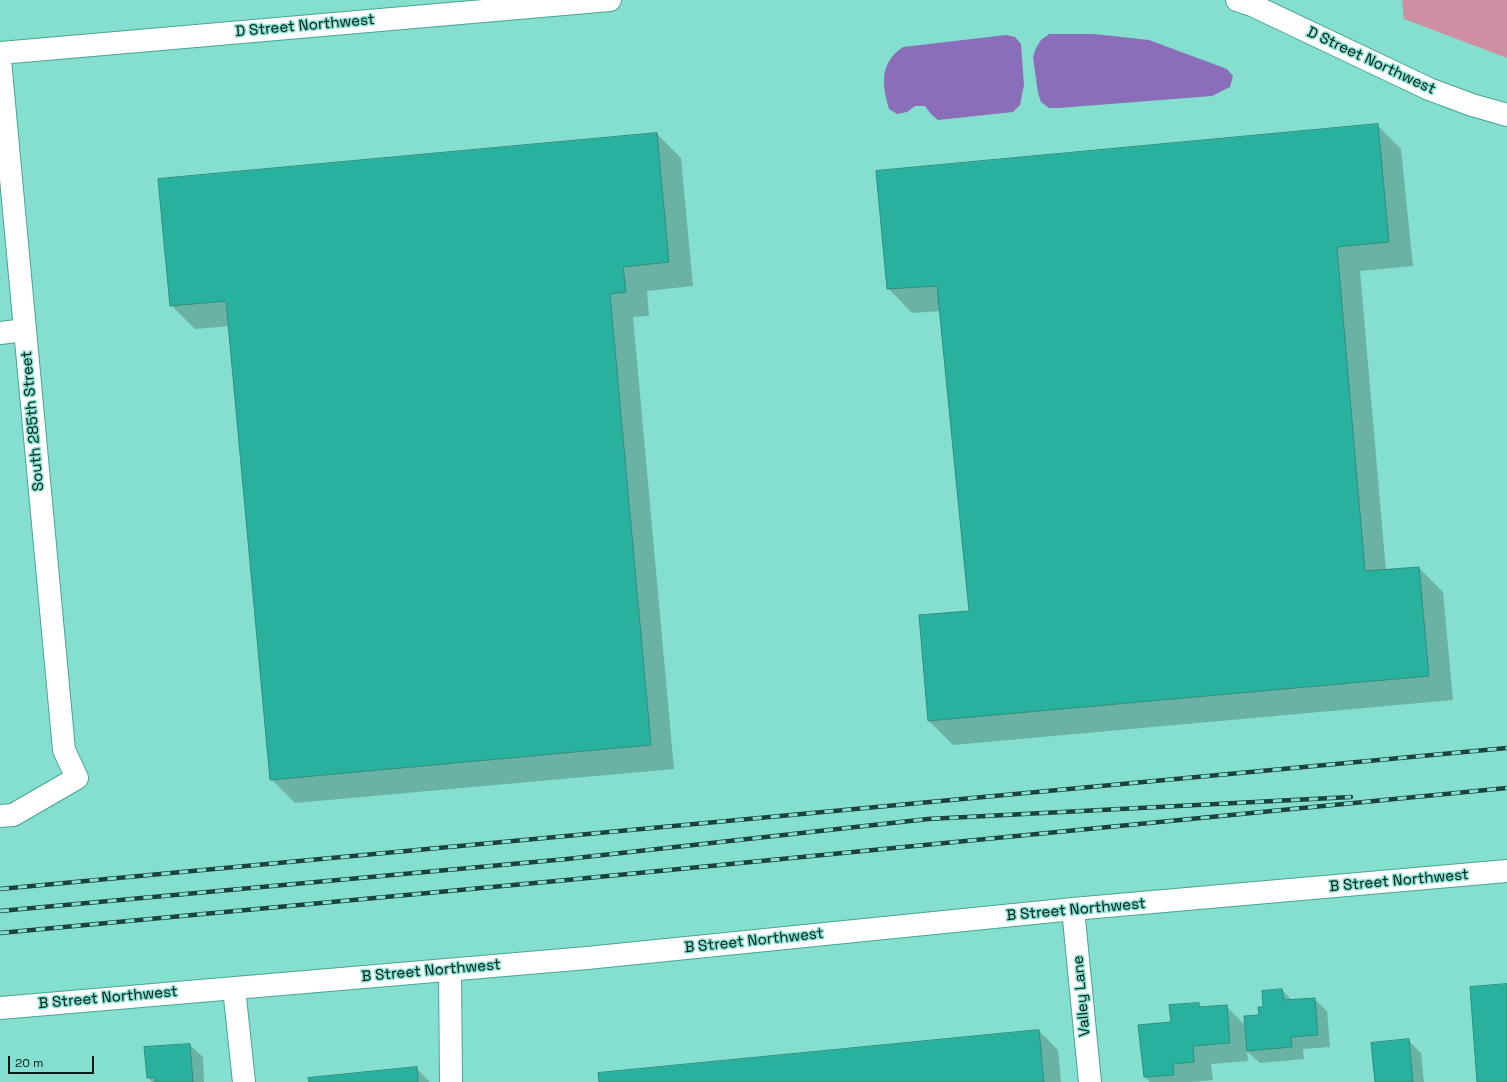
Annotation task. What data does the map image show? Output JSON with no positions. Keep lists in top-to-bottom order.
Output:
{
  "streets": {
    "street": [
      "D Street Northwest",
      "South 285th Street",
      "B Street Northwest",
      "Valley Lane"
    ]
  },
  "crossings": [
    ["B Street Northwest", "Valley Lane"]
  ],
  "scale_bar": "20 m"
}
